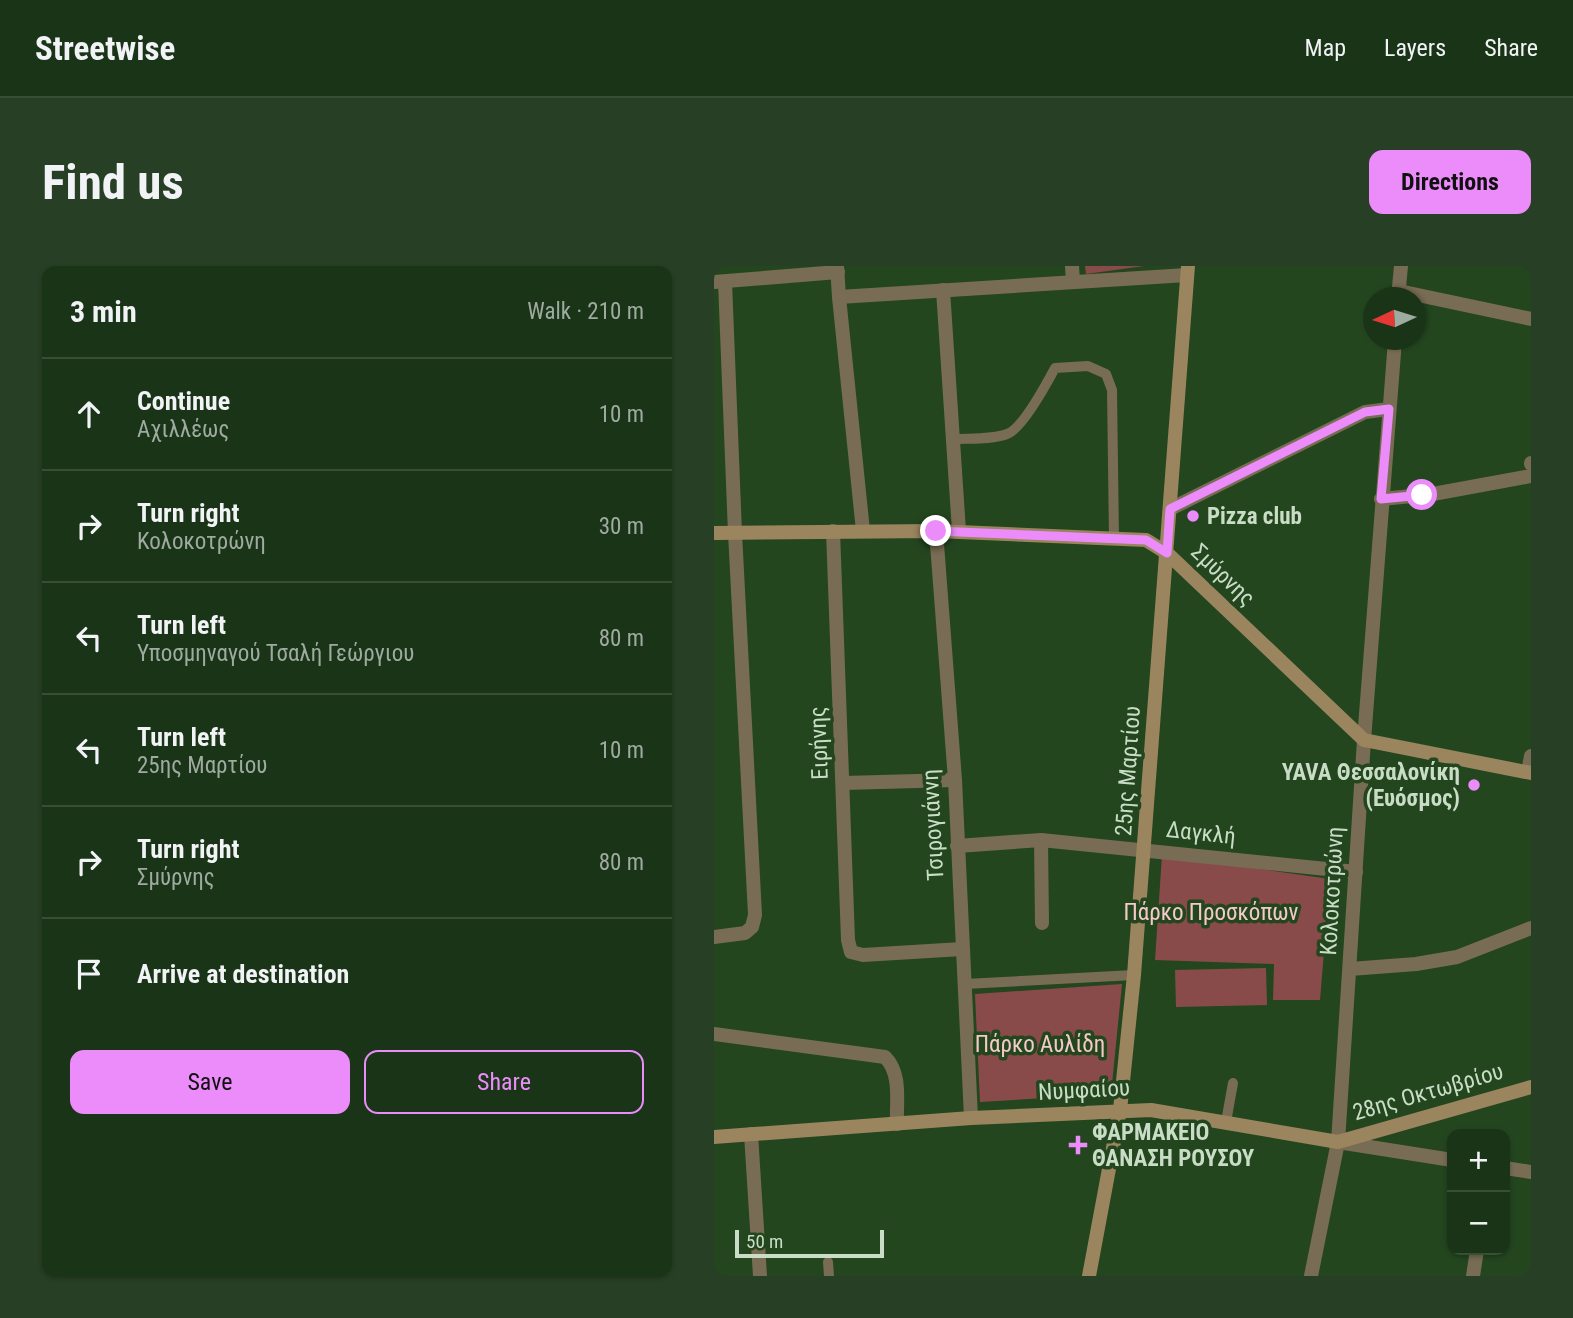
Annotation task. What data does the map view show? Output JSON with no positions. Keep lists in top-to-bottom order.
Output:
{
  "streets": {
    "street": [
      "Σμύρνης",
      "Ειρήνης",
      "25ης Μαρτίου",
      "Τσιρογιάννη",
      "Δαγκλή",
      "Κολοκοτρώνη",
      "Νυμφαίου",
      "28ης Οκτωβρίου"
    ]
  },
  "crossings": [
    ["Σμύρνης", "Ειρήνης"],
    ["Σμύρνης", "25ης Μαρτίου"],
    ["Σμύρνης", "Τσιρογιάννη"],
    ["Σμύρνης", "Κολοκοτρώνη"],
    ["Ειρήνης", "Τσιρογιάννη"],
    ["25ης Μαρτίου", "Δαγκλή"],
    ["25ης Μαρτίου", "Νυμφαίου"],
    ["Τσιρογιάννη", "Δαγκλή"],
    ["Τσιρογιάννη", "Νυμφαίου"],
    ["Δαγκλή", "Κολοκοτρώνη"],
    ["Κολοκοτρώνη", "Νυμφαίου"],
    ["Κολοκοτρώνη", "28ης Οκτωβρίου"],
    ["Νυμφαίου", "28ης Οκτωβρίου"]
  ],
  "parks": ["Πάρκο Προσκόπων", "Πάρκο Αυλίδη"],
  "places": {
    "other": ["Pizza club", "YAVA Θεσσαλονίκη (Ευόσμος)"],
    "health": ["ΦΑΡΜΑΚΕΙΟ ΘΑΝΑΣΗ ΡΟΥΣΟΥ"]
  },
  "scale_bar": "50 m",
  "north": "left",
  "page": {
    "header": "Streetwise",
    "nav": ["Map", "Layers", "Share"],
    "buttons": [
      "Directions",
      ["Save", "Share"]
    ],
    "title": "Find us",
    "heading": ["3 min", "Walk · 210 m"],
    "list": [
      ["Continue", "Αχιλλέως", "10 m"],
      ["Turn right", "Κολοκοτρώνη", "30 m"],
      ["Turn left", "Υποσμηναγού Τσαλή Γεώργιου", "80 m"],
      ["Turn left", "25ης Μαρτίου", "10 m"],
      ["Turn right", "Σμύρνης", "80 m"],
      "Arrive at destination"
    ],
    "map_buttons": ["+", "−"],
    "scale": "50 m"
  }
}
